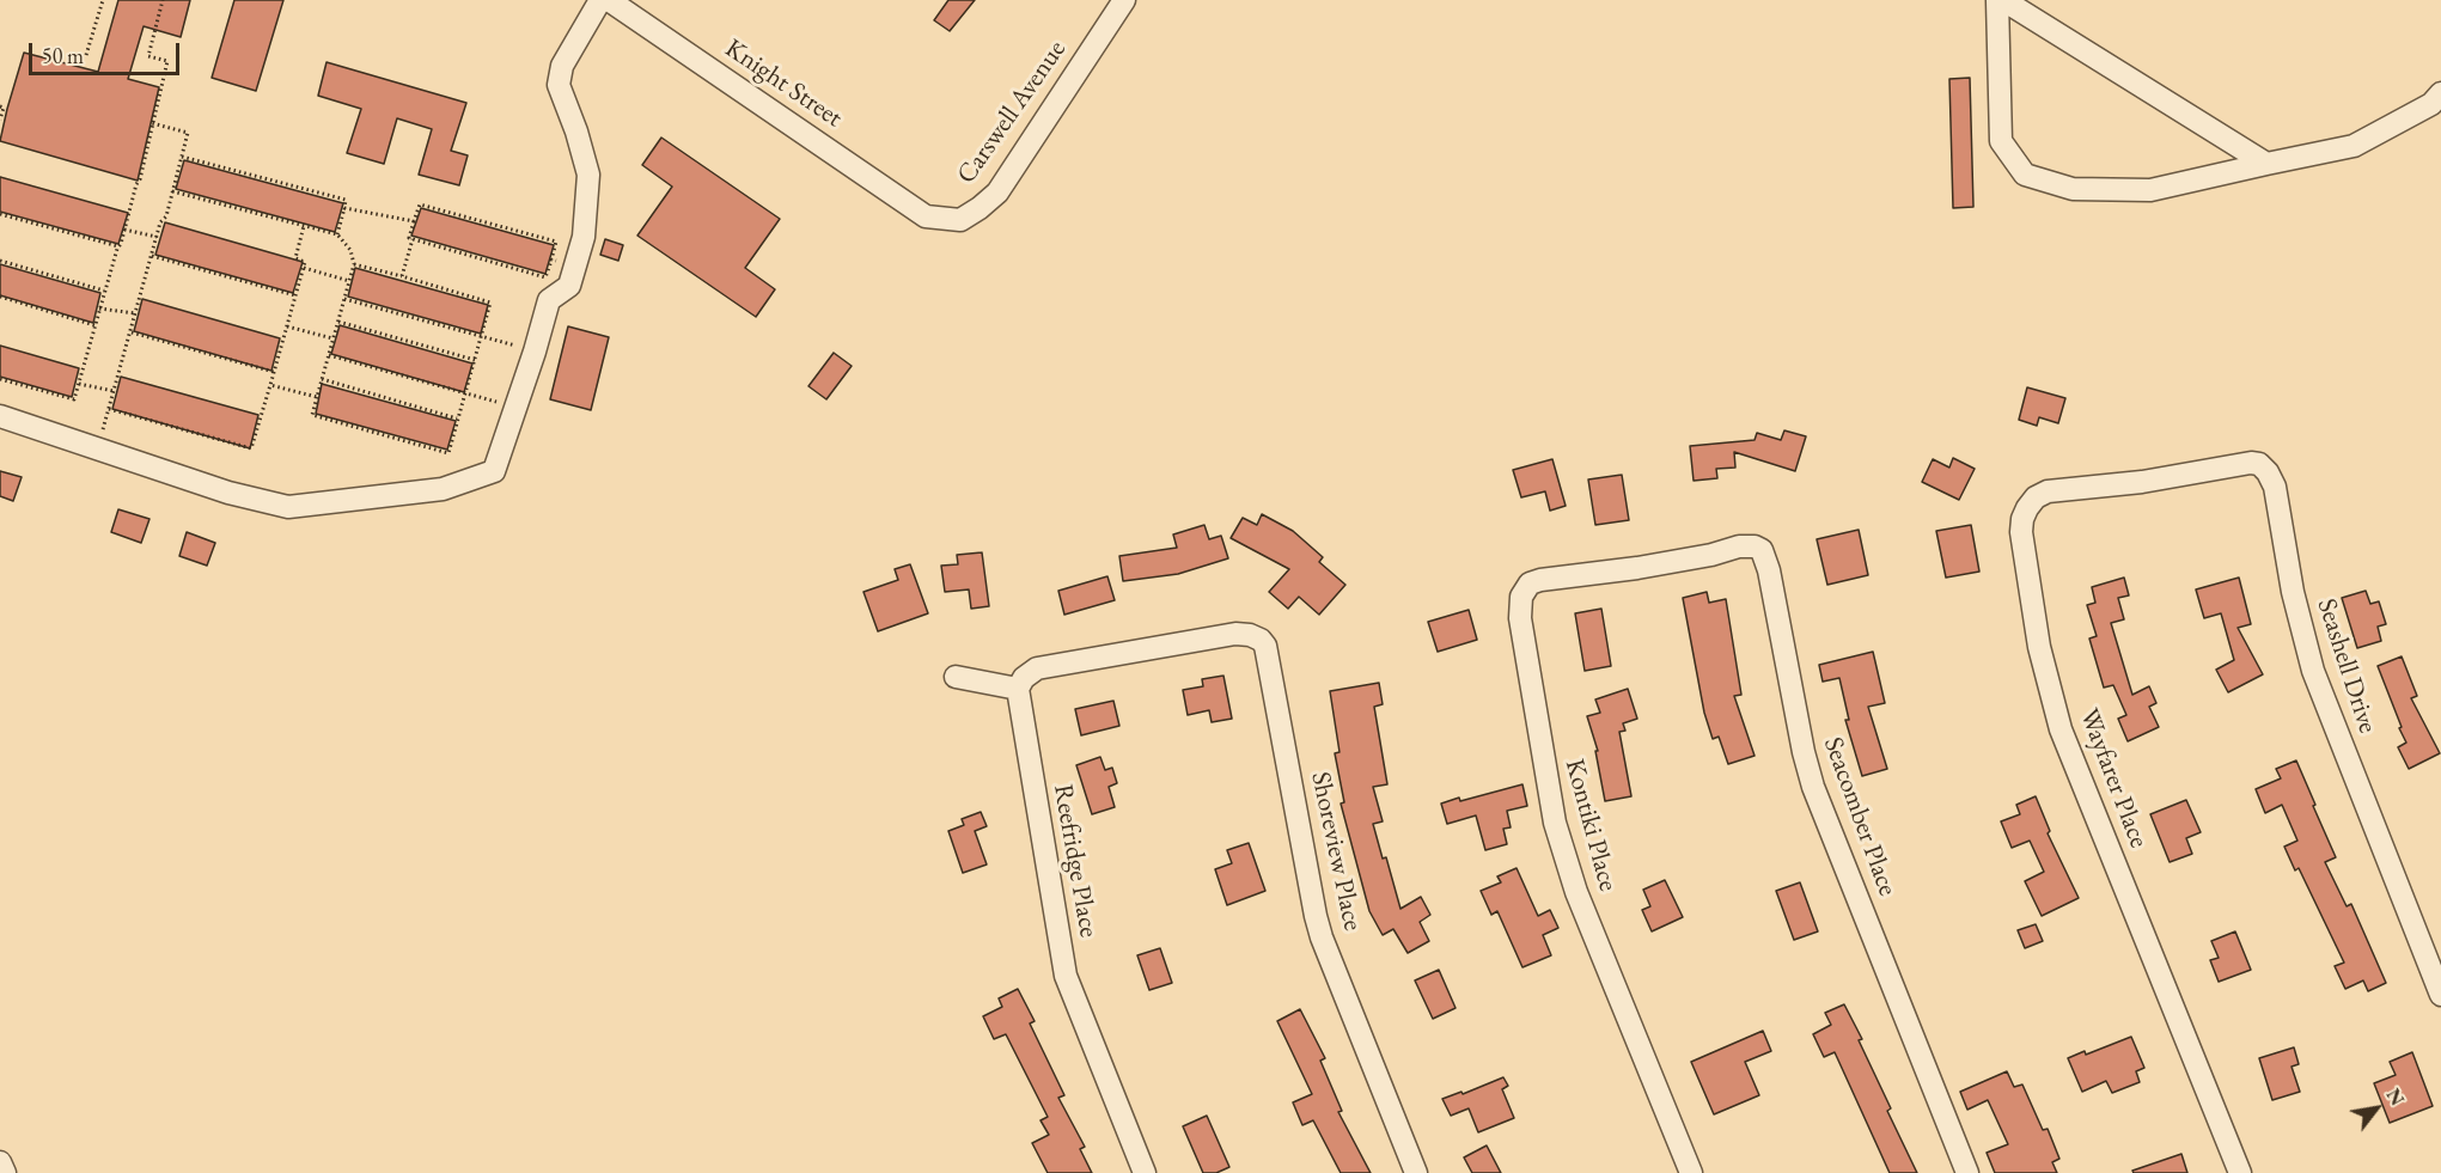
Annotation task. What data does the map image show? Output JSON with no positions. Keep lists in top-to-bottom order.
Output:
{
  "streets": {
    "street": [
      "Knight Street",
      "Carswell Avenue",
      "Seashell Drive",
      "Wayfarer Place",
      "Seacomber Place",
      "Kontiki Place",
      "Shoreview Place",
      "Reefridge Place"
    ]
  },
  "crossings": [
    ["Knight Street", "Carswell Avenue"],
    ["Seashell Drive", "Wayfarer Place"],
    ["Seacomber Place", "Kontiki Place"],
    ["Shoreview Place", "Reefridge Place"]
  ],
  "scale_bar": "50 m",
  "north": "top right"
}
